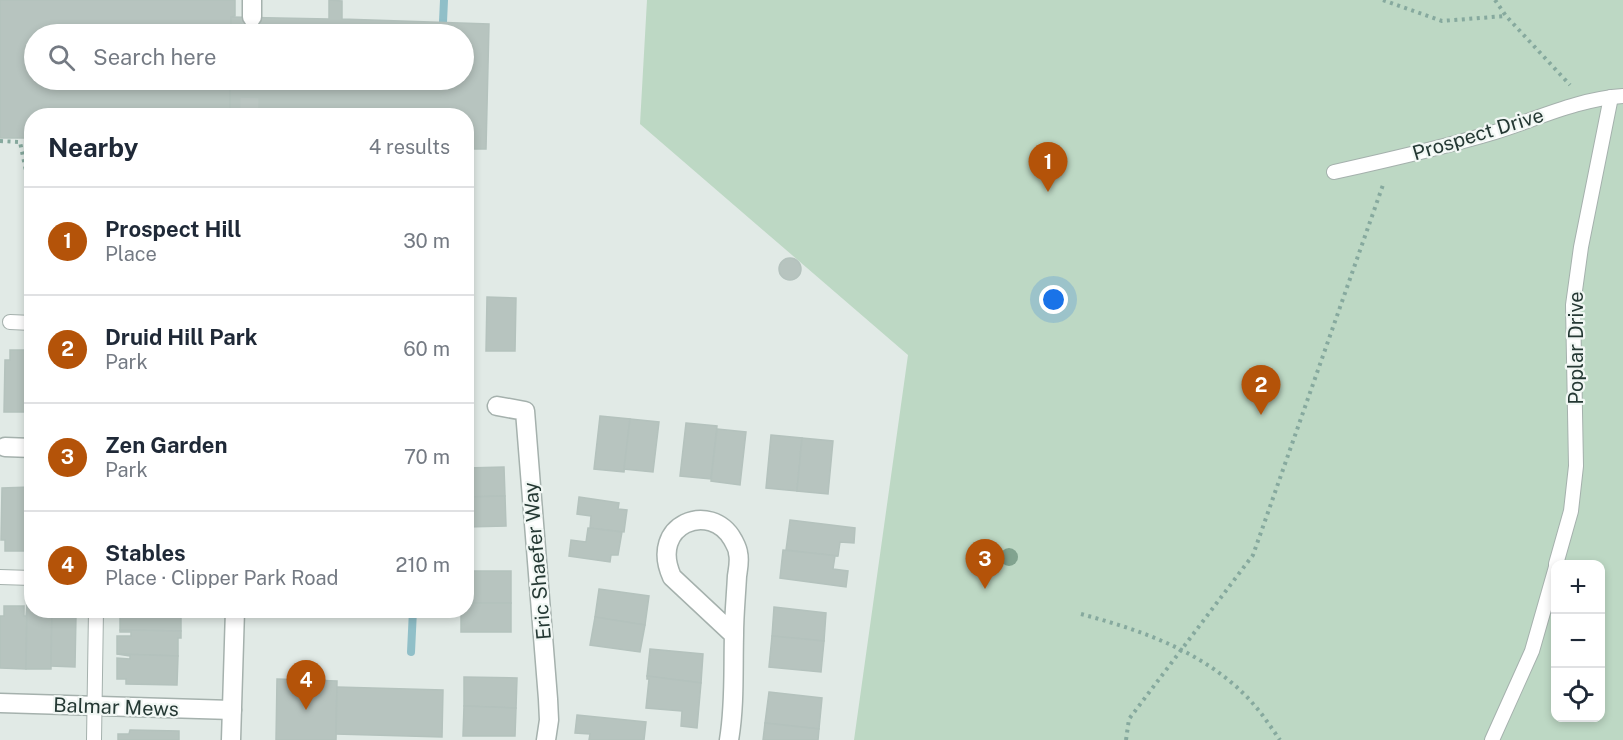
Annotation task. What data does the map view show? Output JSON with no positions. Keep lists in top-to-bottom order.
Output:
{
  "streets": {
    "street": ["Eric Shaefer Way", "Balmar Mews"],
    "lane": ["Prospect Drive", "Poplar Drive"]
  },
  "crossings": [
    ["Prospect Drive", "Poplar Drive"]
  ],
  "page": {
    "search": "Search here",
    "heading": ["Nearby", "4 results"],
    "pins": [
      "1",
      "2",
      "3",
      "4"
    ],
    "list": [
      {
        "mark": "1",
        "name": "Prospect Hill",
        "note": "Place",
        "value": "30 m"
      },
      {
        "mark": "2",
        "name": "Druid Hill Park",
        "note": "Park",
        "value": "60 m"
      },
      {
        "mark": "3",
        "name": "Zen Garden",
        "note": "Park",
        "value": "70 m"
      },
      {
        "mark": "4",
        "name": "Stables",
        "note": "Place · Clipper Park Road",
        "value": "210 m"
      }
    ],
    "map_buttons": ["+", "−"]
  }
}
